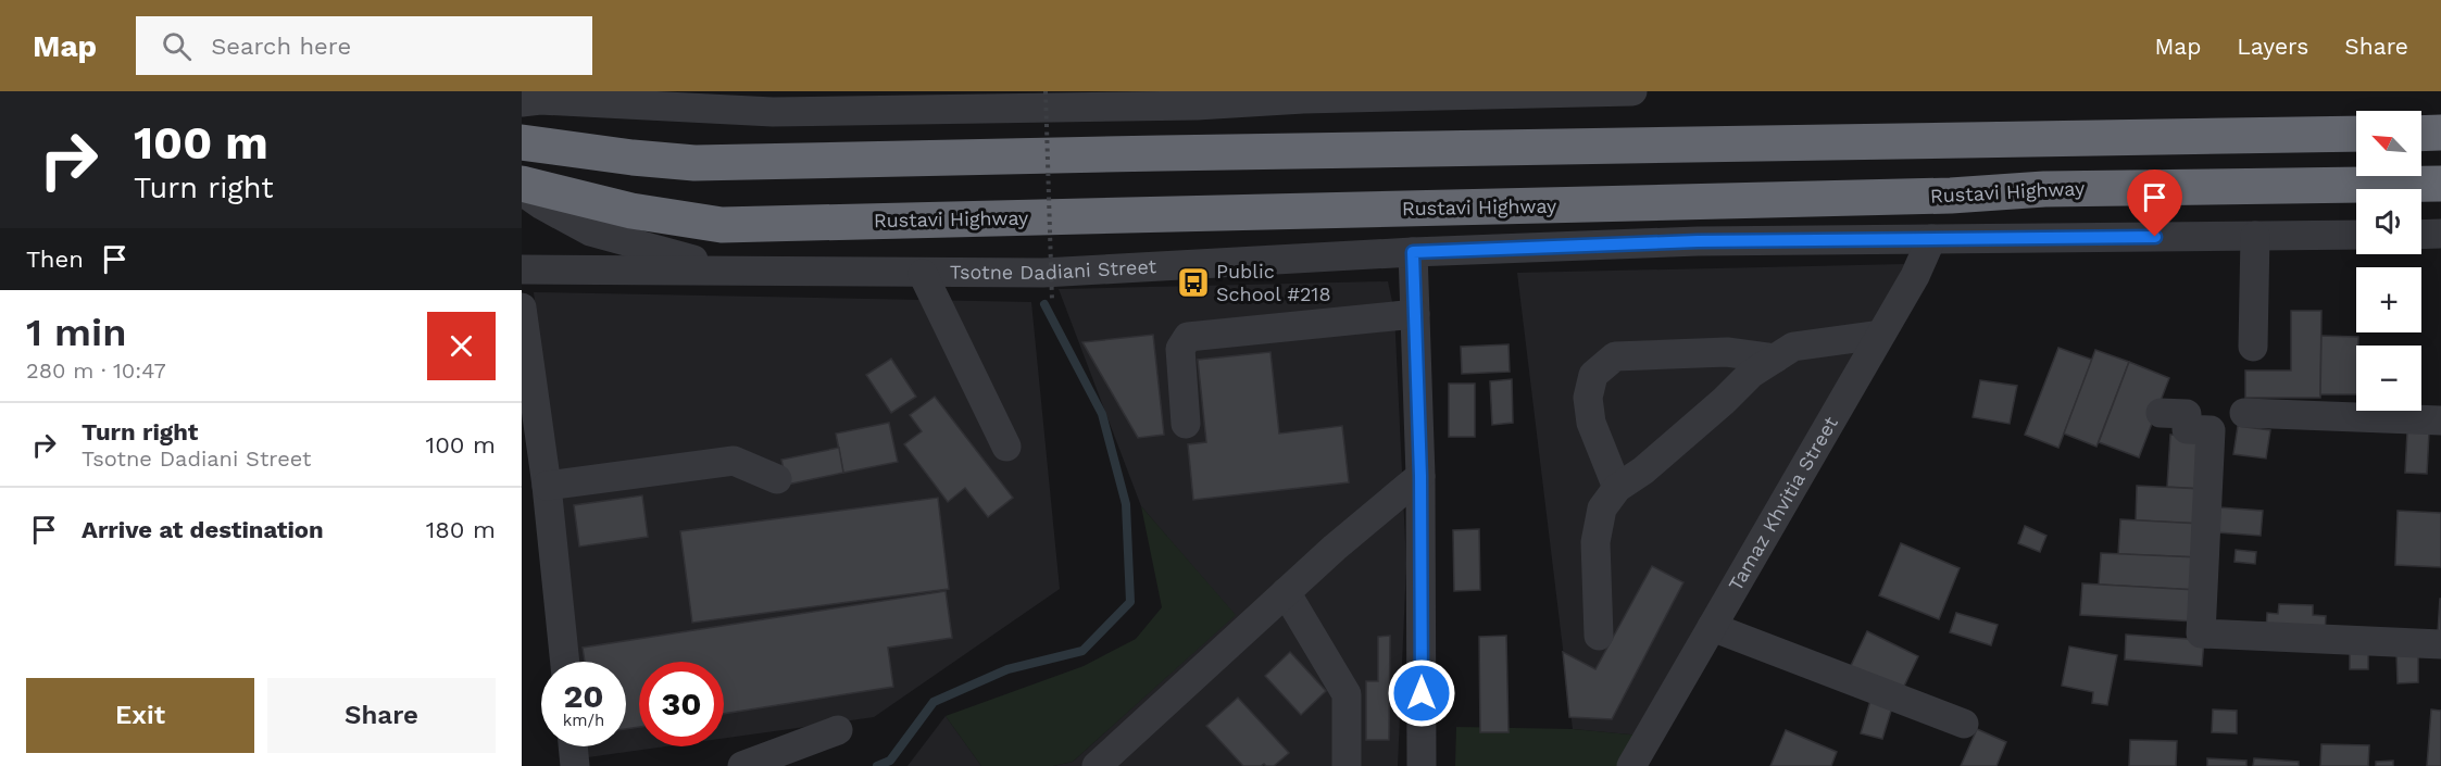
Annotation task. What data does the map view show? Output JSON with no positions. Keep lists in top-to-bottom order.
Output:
{
  "streets": {
    "highway": ["Rustavi Highway"],
    "street": ["Tsotne Dadiani Street", "Tamaz Khvitia Street"]
  },
  "crossings": [
    ["Tsotne Dadiani Street", "Tamaz Khvitia Street"]
  ],
  "places": {
    "bus stop": ["Public School #218"]
  },
  "north": "top left",
  "page": {
    "header": "Map",
    "search": "Search here",
    "nav": ["Map", "Layers", "Share"],
    "turn": ["100 m", "Turn right"],
    "map_buttons": ["+", "−"],
    "then": "Then",
    "heading": ["1 min", "280 m · 10:47"],
    "list": [
      {
        "name": "Turn right",
        "note": "Tsotne Dadiani Street",
        "value": "100 m"
      },
      {
        "name": "Arrive at destination",
        "value": "180 m"
      }
    ],
    "speed": "20 km/h",
    "limit": "30",
    "buttons": ["Exit", "Share"]
  }
}
